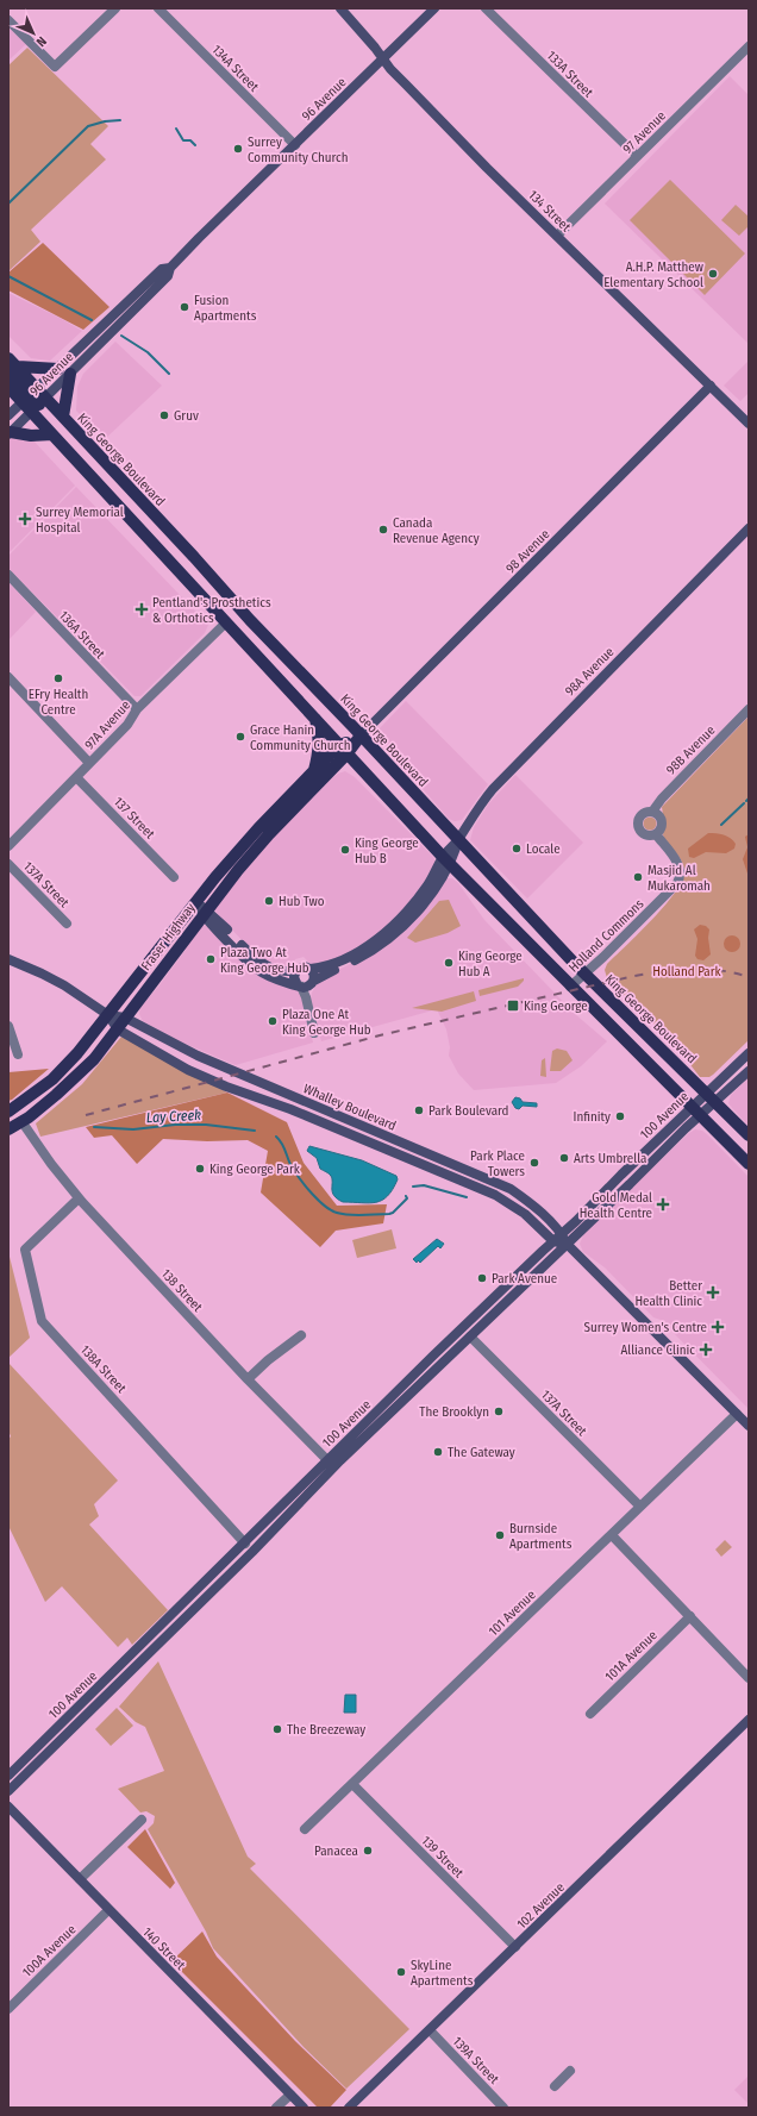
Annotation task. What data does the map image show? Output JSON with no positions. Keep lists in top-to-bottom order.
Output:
{
  "streets": {
    "main road": [
      "96 Avenue",
      "134 Street",
      "King George Boulevard",
      "98 Avenue",
      "98A Avenue",
      "Fraser Highway",
      "Whalley Boulevard",
      "100 Avenue",
      "102 Avenue",
      "140 Street"
    ],
    "street": [
      "134A Street",
      "133A Street",
      "97 Avenue",
      "136A Street",
      "97A Avenue",
      "98B Avenue",
      "137 Street",
      "137A Street",
      "Holland Commons",
      "138 Street",
      "138A Street",
      "101 Avenue",
      "101A Avenue",
      "139 Street",
      "100A Avenue",
      "139A Street"
    ]
  },
  "crossings": [
    ["134A Street", "96 Avenue"],
    ["133A Street", "97 Avenue"],
    ["96 Avenue", "134 Street"],
    ["96 Avenue", "King George Boulevard"],
    ["97 Avenue", "134 Street"],
    ["134 Street", "98 Avenue"],
    ["King George Boulevard", "98 Avenue"],
    ["King George Boulevard", "98A Avenue"],
    ["King George Boulevard", "97A Avenue"],
    ["King George Boulevard", "Holland Commons"],
    ["King George Boulevard", "Fraser Highway"],
    ["King George Boulevard", "100 Avenue"],
    ["136A Street", "97A Avenue"],
    ["97A Avenue", "137 Street"],
    ["98B Avenue", "Holland Commons"],
    ["137A Street", "100 Avenue"],
    ["137A Street", "101 Avenue"],
    ["Fraser Highway", "Whalley Boulevard"],
    ["Fraser Highway", "138 Street"],
    ["Whalley Boulevard", "100 Avenue"],
    ["Whalley Boulevard", "101 Avenue"],
    ["100 Avenue", "138 Street"],
    ["100 Avenue", "138A Street"],
    ["138 Street", "138A Street"],
    ["101 Avenue", "139 Street"],
    ["139 Street", "102 Avenue"],
    ["102 Avenue", "139A Street"],
    ["140 Street", "100A Avenue"]
  ],
  "water": ["Lay Creek"],
  "parks": ["Holland Park"],
  "places": {
    "other": [
      "Surrey Community Church",
      "A.H.P. Matthew Elementary School",
      "Fusion Apartments",
      "Gruv",
      "Canada Revenue Agency",
      "EFry Health Centre",
      "Grace Hanin Community Church",
      "Locale",
      "King George Hub B",
      "Masjid Al Mukaromah",
      "Hub Two",
      "Plaza Two At King George Hub",
      "King George Hub A",
      "Plaza One At King George Hub",
      "Park Boulevard",
      "Infinity",
      "Arts Umbrella",
      "Park Place Towers",
      "King George Park",
      "Park Avenue",
      "The Brooklyn",
      "The Gateway",
      "Burnside Apartments",
      "The Breezeway",
      "Panacea",
      "SkyLine Apartments"
    ],
    "health": [
      "Surrey Memorial Hospital",
      "Pentland's Prosthetics & Orthotics",
      "Gold Medal Health Centre",
      "Better Health Clinic",
      "Surrey Women's Centre",
      "Alliance Clinic"
    ],
    "transit": ["King George"]
  },
  "north": "bottom right"
}
